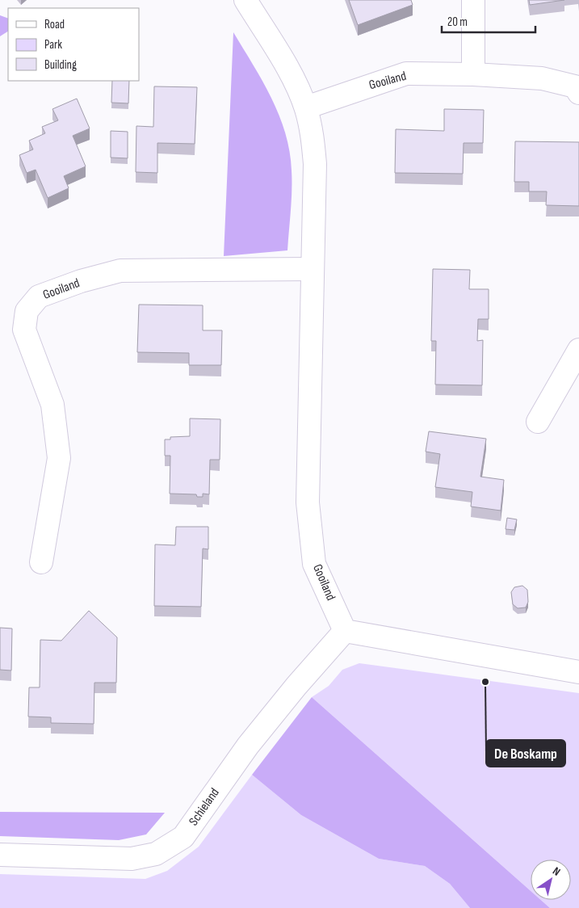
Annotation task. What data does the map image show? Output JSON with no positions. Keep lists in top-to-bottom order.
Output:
{
  "streets": {
    "street": ["Gooiland", "Schieland"]
  },
  "crossings": [
    ["Gooiland", "Schieland"]
  ],
  "places": ["De Boskamp"],
  "legend": ["Road", "Park", "Building"],
  "scale_bar": "20 m",
  "north": "top right"
}
